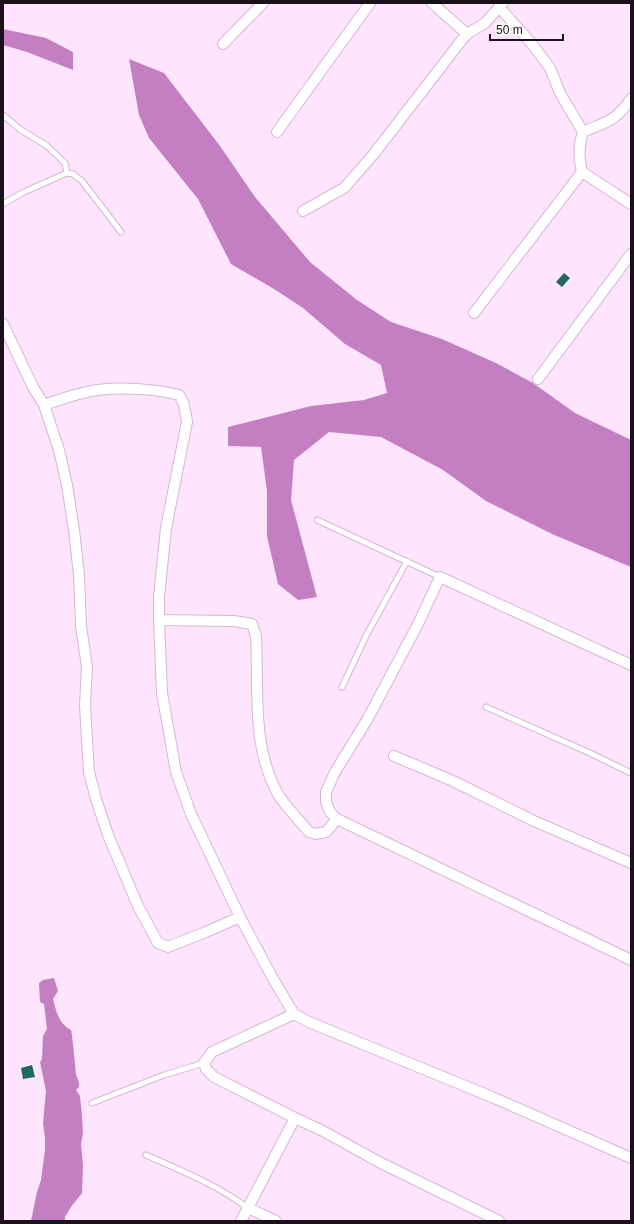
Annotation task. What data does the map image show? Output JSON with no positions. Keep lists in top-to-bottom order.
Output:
{
  "scale_bar": "50 m"
}
